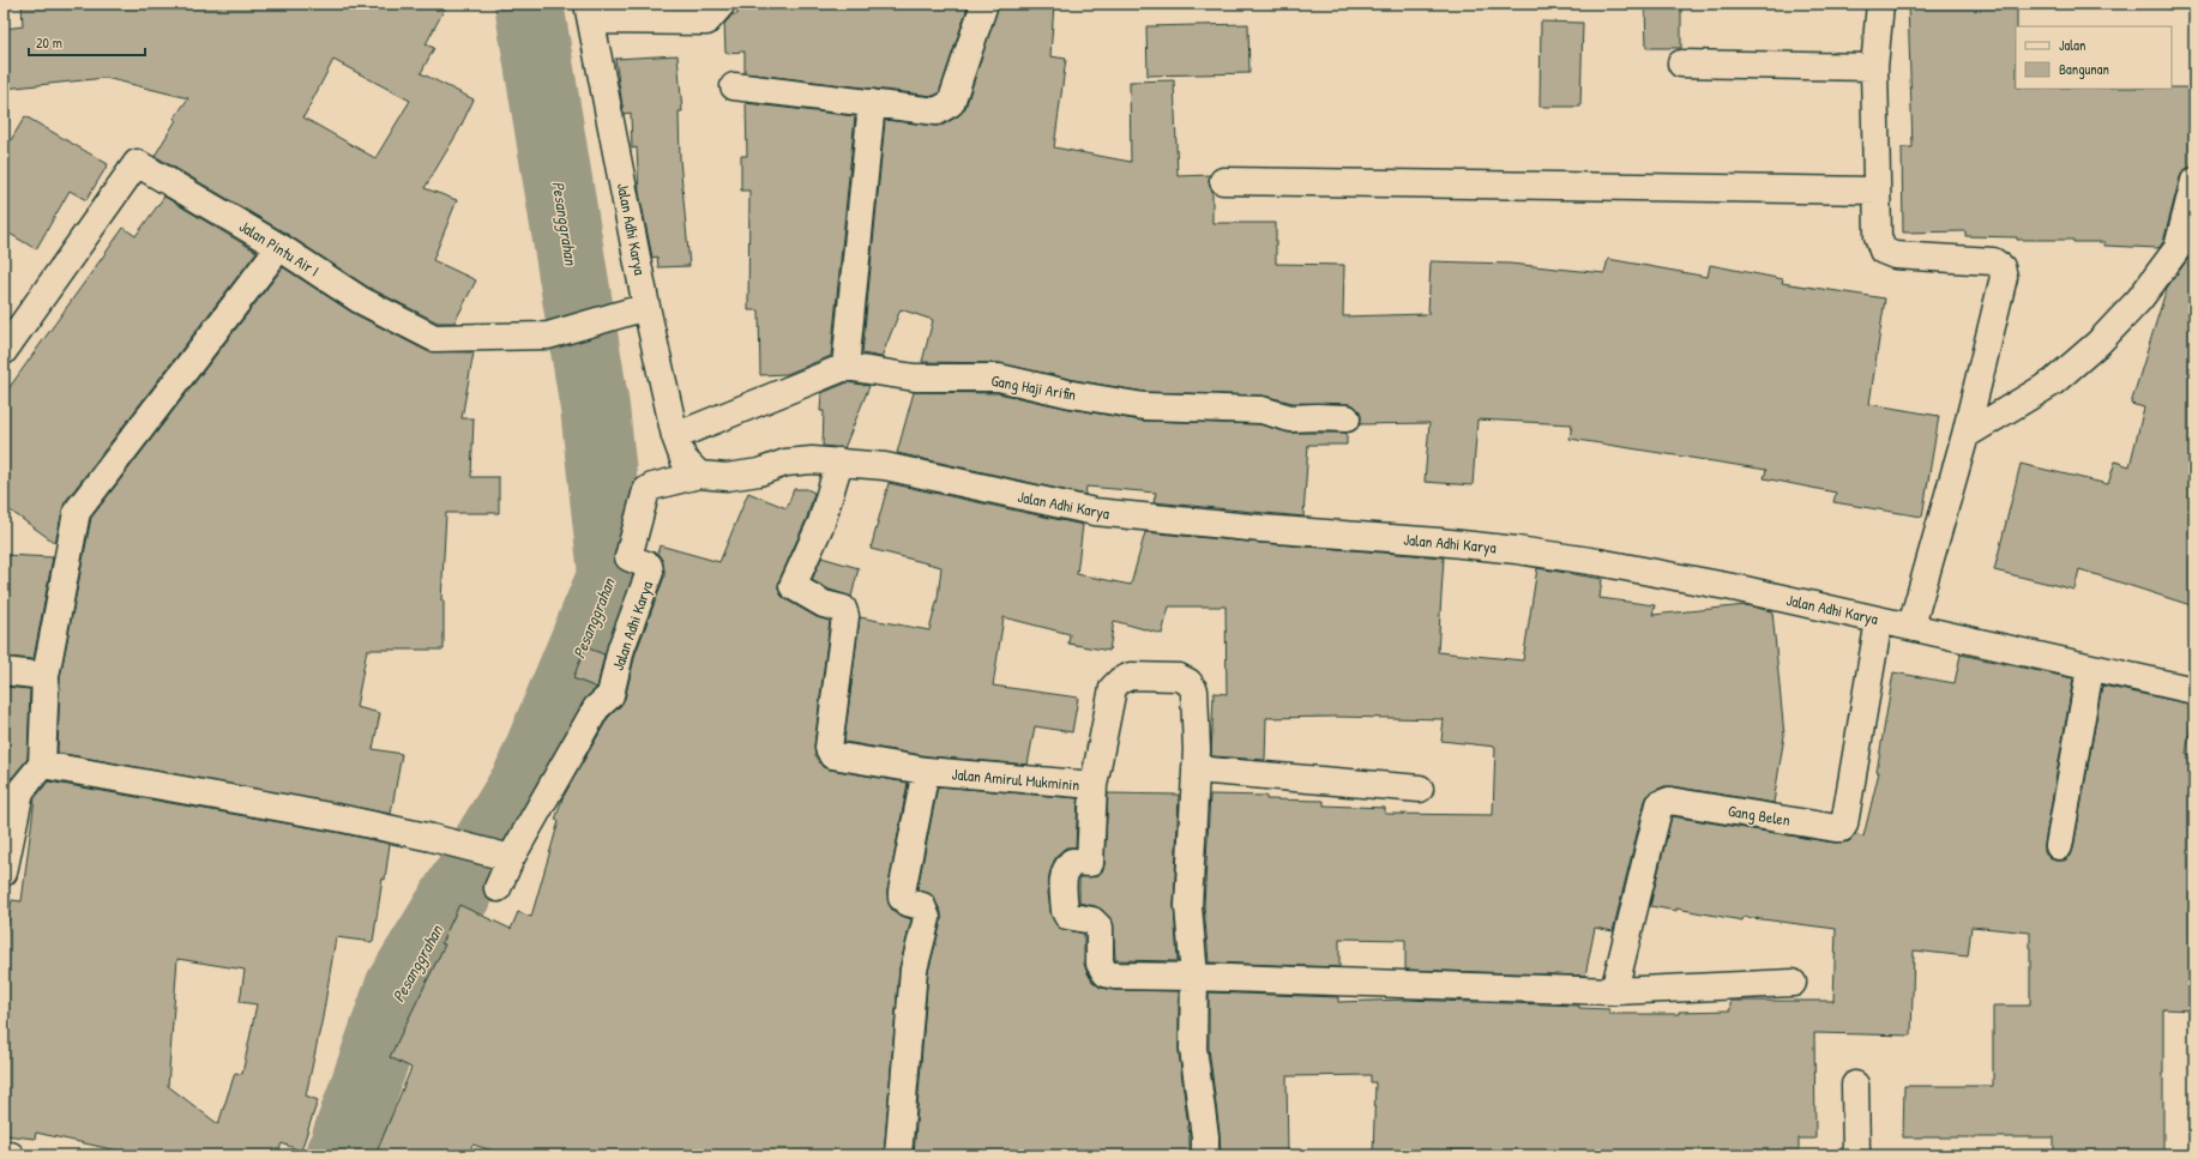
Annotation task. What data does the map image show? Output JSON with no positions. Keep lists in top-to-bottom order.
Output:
{
  "streets": {
    "street": [
      "Jalan Adhi Karya",
      "Jalan Pintu Air I",
      "Gang Haji Arifin",
      "Jalan Amirul Mukminin",
      "Gang Belen"
    ]
  },
  "crossings": [
    ["Jalan Adhi Karya", "Jalan Pintu Air I"],
    ["Jalan Adhi Karya", "Jalan Amirul Mukminin"],
    ["Jalan Adhi Karya", "Gang Belen"]
  ],
  "water": ["Pesanggrahan"],
  "legend": ["Jalan", "Bangunan"],
  "scale_bar": "20 m"
}
